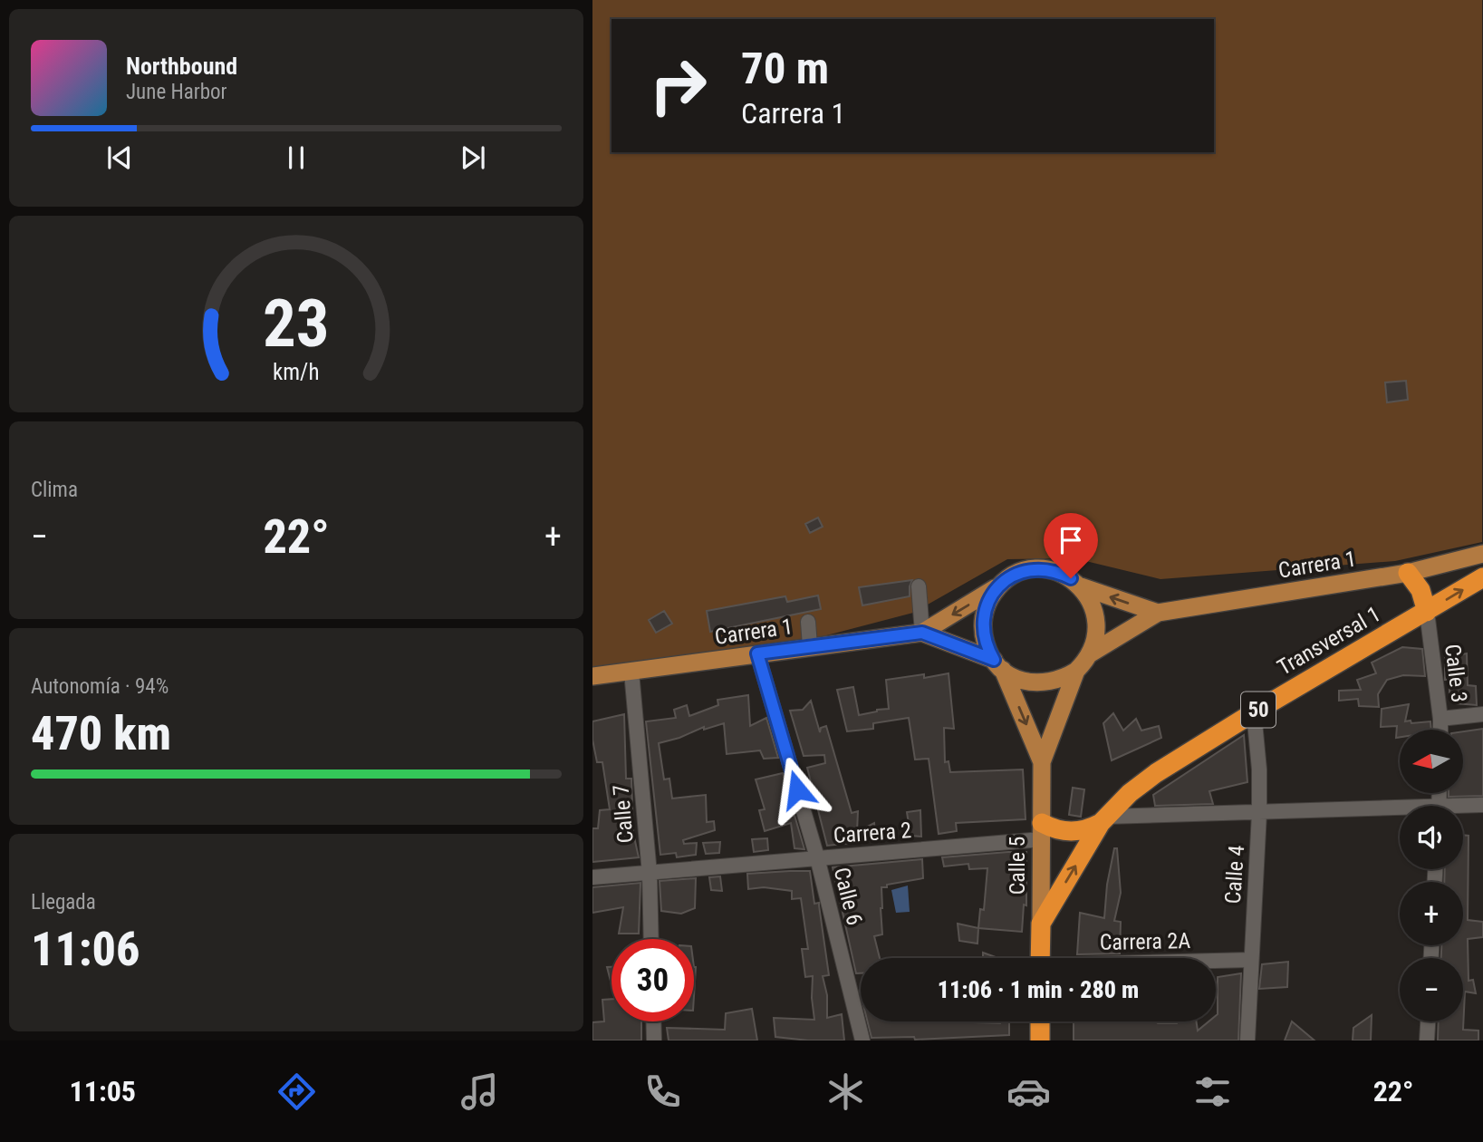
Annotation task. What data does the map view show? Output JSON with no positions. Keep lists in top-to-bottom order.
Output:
{
  "streets": {
    "highway": ["Transversal 1", "50", "Calle 5"],
    "main road": ["Carrera 1"],
    "street": [
      "Calle 3",
      "Calle 7",
      "Carrera 2",
      "Calle 4",
      "Calle 6",
      "Carrera 2A"
    ]
  },
  "crossings": [
    ["Carrera 1", "Calle 7"],
    ["Carrera 1", "Calle 5"],
    ["Carrera 1", "Calle 6"],
    ["Transversal 1", "Calle 3"],
    ["Transversal 1", "Calle 5"],
    ["Transversal 1", "Calle 4"],
    ["Calle 7", "Carrera 2"],
    ["Carrera 2", "Calle 5"],
    ["Carrera 2", "Calle 6"],
    ["Calle 4", "Carrera 2A"]
  ],
  "north": "left",
  "page": {
    "turn": ["70 m", "Carrera 1"],
    "song": ["Northbound", "June Harbor"],
    "tile": [
      "Clima",
      ["Autonomía · 94%", "470 km"],
      ["Llegada", "11:06"]
    ],
    "heat": ["−", "22°", "+"],
    "map_buttons": ["+", "−"],
    "limit": "30",
    "trip": "11:06 · 1 min · 280 m",
    "tabs": ["11:05", "22°"],
    "gauge": ["23", "km/h"]
  }
}
